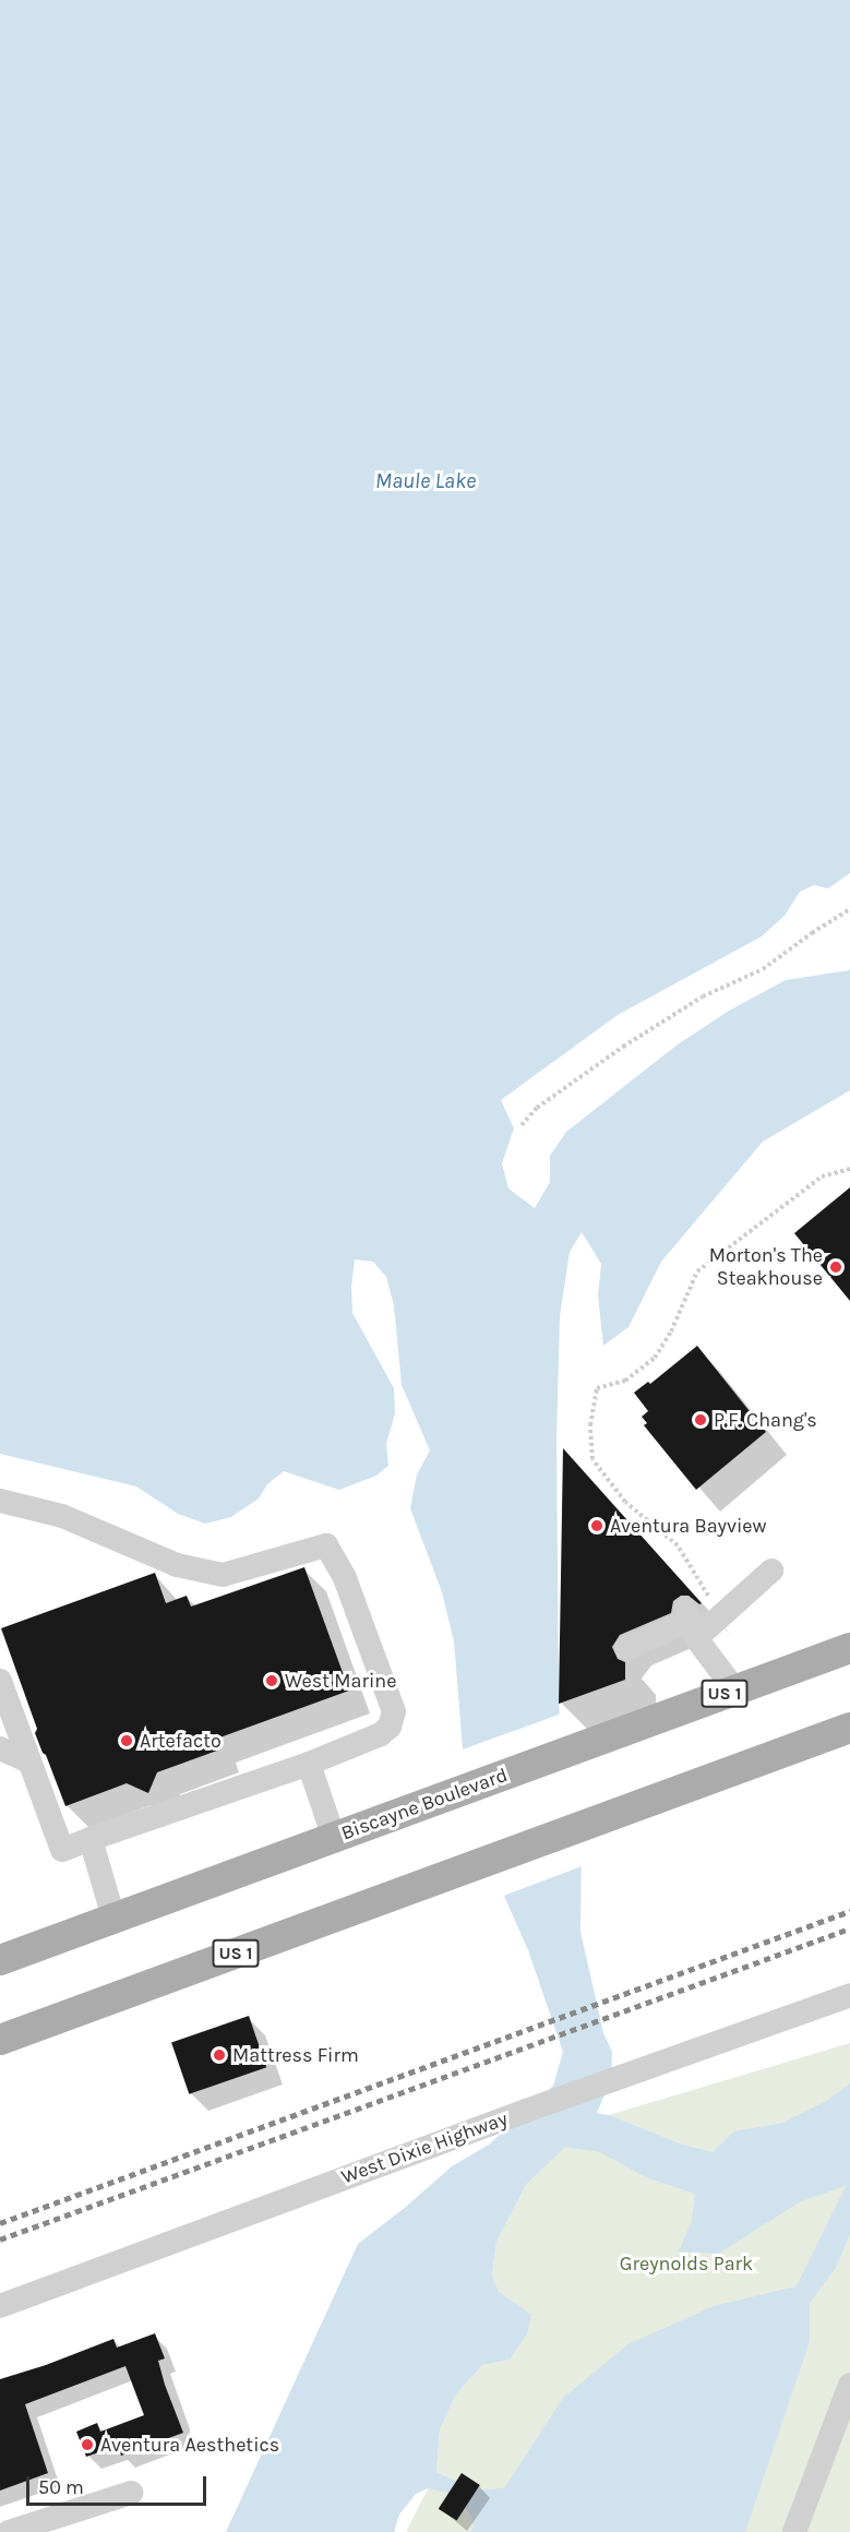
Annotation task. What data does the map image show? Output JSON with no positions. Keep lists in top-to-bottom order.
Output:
{
  "streets": {
    "main road": ["US 1", "Biscayne Boulevard"],
    "street": ["West Dixie Highway"]
  },
  "water": ["Maule Lake"],
  "parks": ["Greynolds Park"],
  "places": [
    "Morton's The Steakhouse",
    "P.F. Chang's",
    "Aventura Bayview",
    "West Marine",
    "Artefacto",
    "Mattress Firm",
    "Aventura Aesthetics"
  ],
  "scale_bar": "50 m"
}
